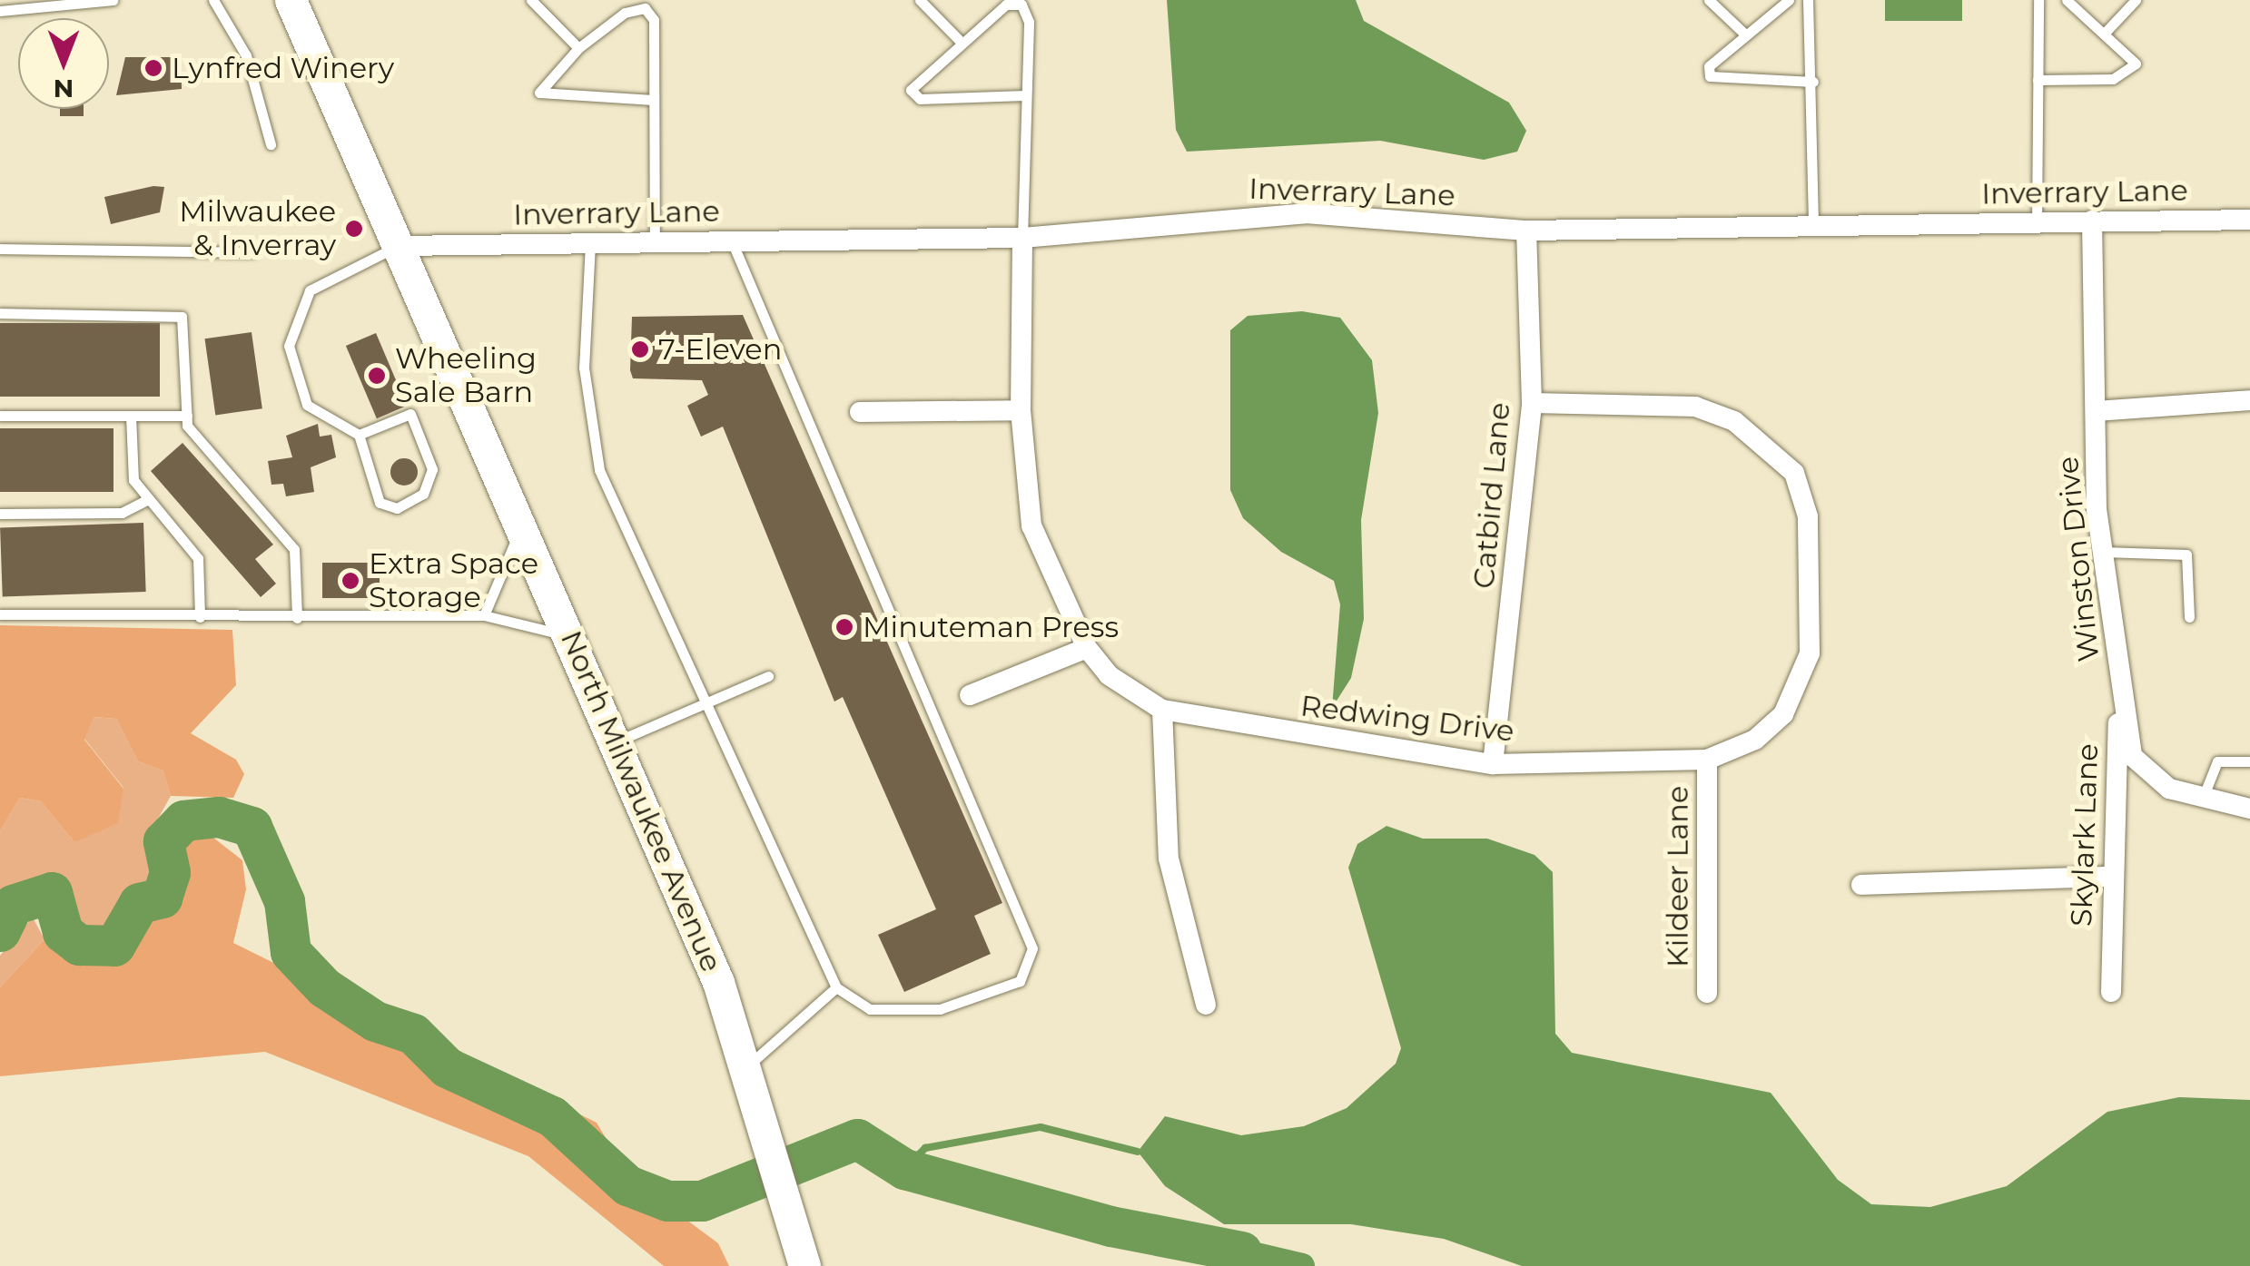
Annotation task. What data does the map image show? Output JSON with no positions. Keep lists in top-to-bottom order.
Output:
{
  "streets": {
    "main road": ["North Milwaukee Avenue"],
    "street": [
      "Inverrary Lane",
      "Catbird Lane",
      "Winston Drive",
      "Redwing Drive",
      "Skylark Lane",
      "Kildeer Lane"
    ]
  },
  "crossings": [
    ["Inverrary Lane", "Catbird Lane"],
    ["Inverrary Lane", "Winston Drive"],
    ["Inverrary Lane", "Redwing Drive"],
    ["Inverrary Lane", "North Milwaukee Avenue"],
    ["Catbird Lane", "Redwing Drive"],
    ["Winston Drive", "Skylark Lane"],
    ["Redwing Drive", "Kildeer Lane"]
  ],
  "places": [
    "Lynfred Winery",
    "Milwaukee & Inverray",
    "7-Eleven",
    "Wheeling Sale Barn",
    "Extra Space Storage",
    "Minuteman Press"
  ],
  "north": "bottom"
}
